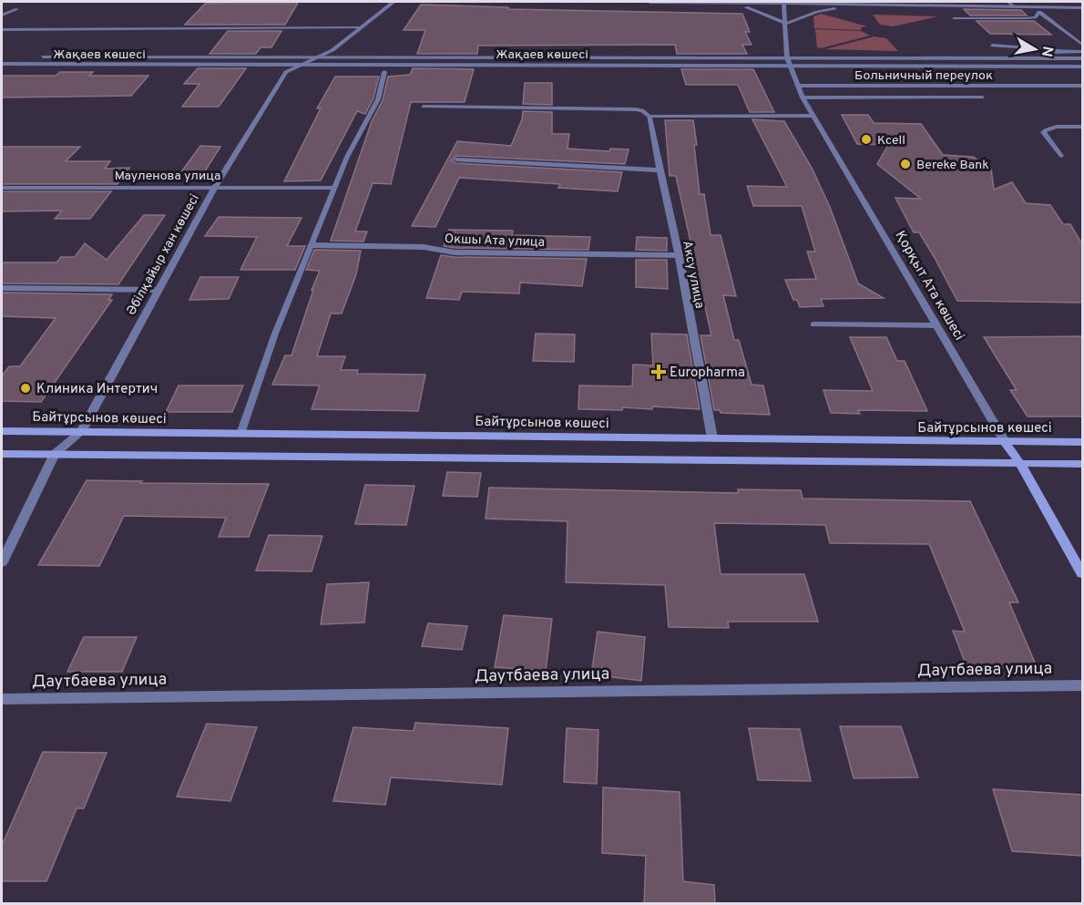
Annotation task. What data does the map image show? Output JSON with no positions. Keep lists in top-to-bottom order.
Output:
{
  "streets": {
    "main road": ["Қорқыт Ата көшесі", "Байтұрсынов көшесі"],
    "street": [
      "Жақаев көшесі",
      "Больничный переулок",
      "Мауленова улица",
      "Окшы Ата улица",
      "Әбілқайыр хан көшесі",
      "Аксу улица",
      "Даутбаева улица"
    ]
  },
  "crossings": [
    ["Жақаев көшесі", "Әбілқайыр хан көшесі"],
    ["Жақаев көшесі", "Қорқыт Ата көшесі"],
    ["Больничный переулок", "Қорқыт Ата көшесі"],
    ["Мауленова улица", "Әбілқайыр хан көшесі"],
    ["Окшы Ата улица", "Аксу улица"],
    ["Әбілқайыр хан көшесі", "Байтұрсынов көшесі"],
    ["Аксу улица", "Байтұрсынов көшесі"],
    ["Қорқыт Ата көшесі", "Байтұрсынов көшесі"]
  ],
  "places": {
    "other": ["Kcell", "Bereke Bank", "Клиника Интертич"],
    "health": ["Europharma"]
  },
  "north": "right"
}
